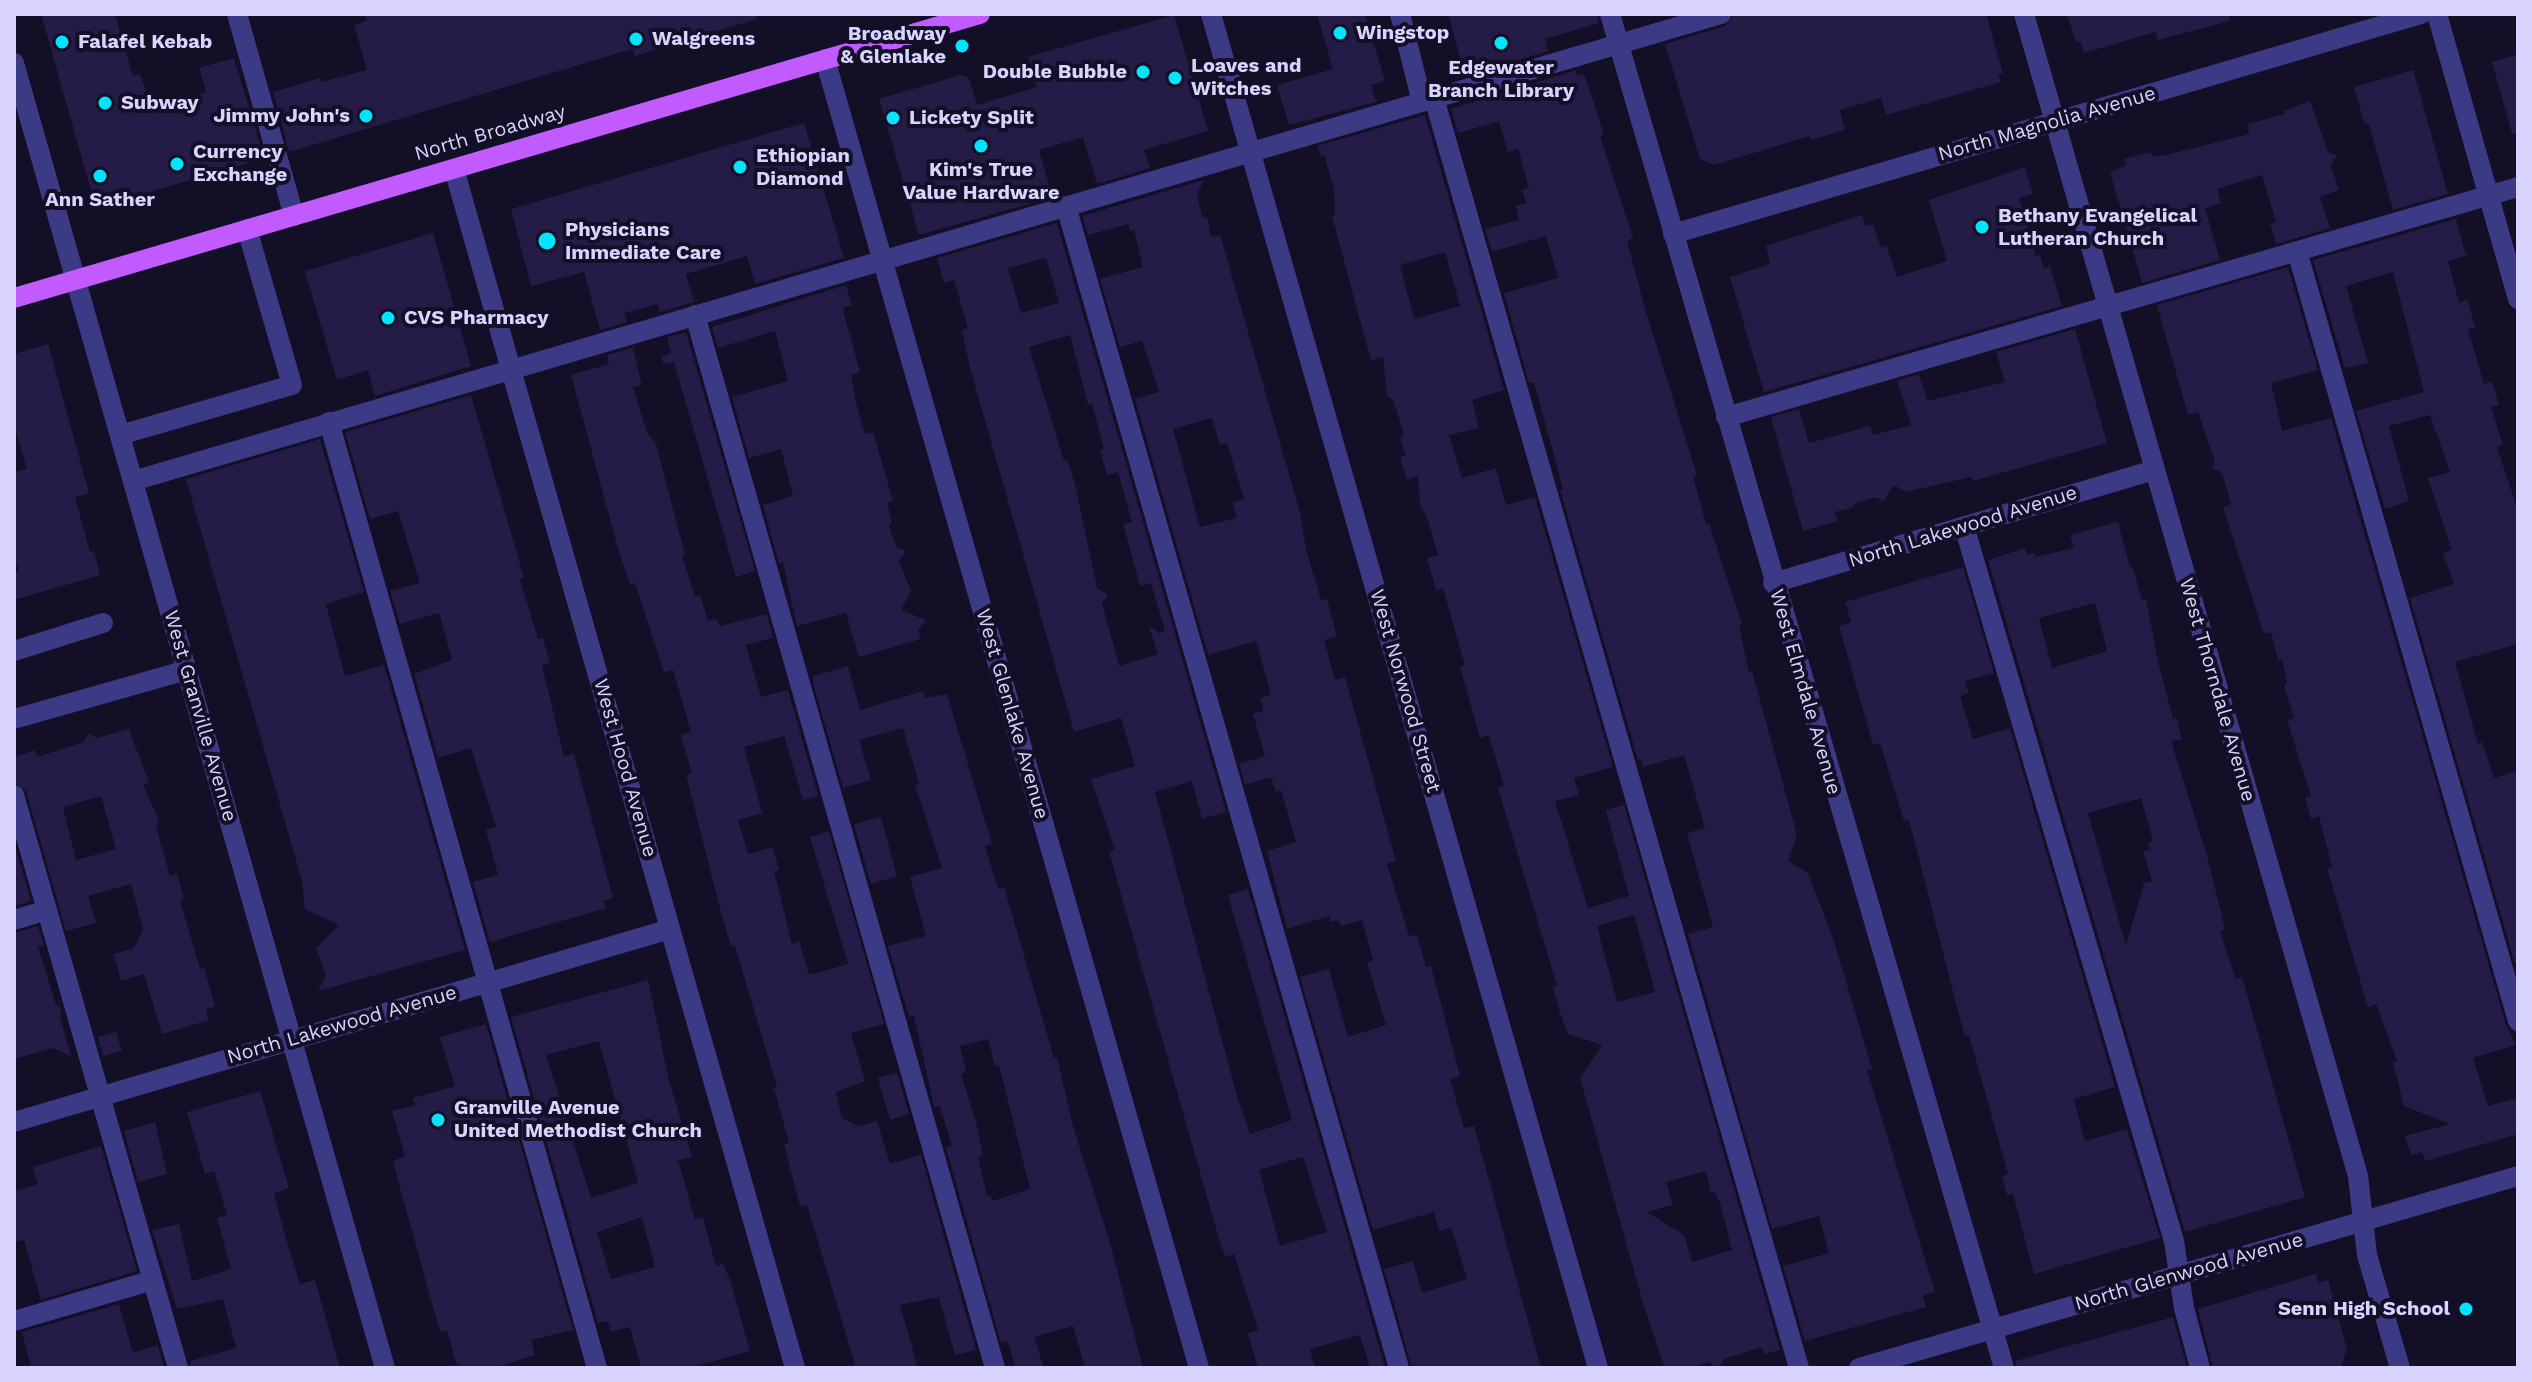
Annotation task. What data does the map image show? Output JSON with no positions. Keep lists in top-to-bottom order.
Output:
{
  "streets": {
    "main road": ["North Broadway"],
    "street": [
      "North Magnolia Avenue",
      "North Lakewood Avenue",
      "West Thorndale Avenue",
      "West Norwood Street",
      "West Elmdale Avenue",
      "West Glenlake Avenue",
      "West Granville Avenue",
      "West Hood Avenue",
      "North Glenwood Avenue"
    ]
  },
  "crossings": [
    ["North Magnolia Avenue", "West Thorndale Avenue"],
    ["North Magnolia Avenue", "West Elmdale Avenue"],
    ["North Broadway", "West Glenlake Avenue"],
    ["North Broadway", "West Granville Avenue"],
    ["North Broadway", "West Hood Avenue"],
    ["North Lakewood Avenue", "West Thorndale Avenue"],
    ["North Lakewood Avenue", "West Elmdale Avenue"],
    ["North Lakewood Avenue", "West Granville Avenue"],
    ["North Lakewood Avenue", "West Hood Avenue"],
    ["West Thorndale Avenue", "North Glenwood Avenue"],
    ["West Elmdale Avenue", "North Glenwood Avenue"]
  ],
  "places": [
    "Wingstop",
    "Walgreens",
    "Falafel Kebab",
    "Edgewater Branch Library",
    "Broadway & Glenlake",
    "Double Bubble",
    "Loaves and Witches",
    "Subway",
    "Jimmy John's",
    "Lickety Split",
    "Kim's True Value Hardware",
    "Currency Exchange",
    "Ethiopian Diamond",
    "Ann Sather",
    "Bethany Evangelical Lutheran Church",
    "Physicians Immediate Care",
    "CVS Pharmacy",
    "Granville Avenue United Methodist Church",
    "Senn High School"
  ]
}
